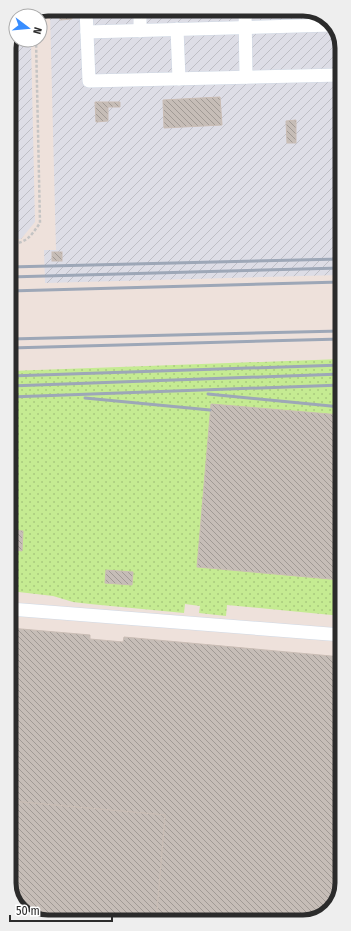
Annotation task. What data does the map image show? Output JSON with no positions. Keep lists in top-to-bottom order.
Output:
{
  "scale_bar": "50 m",
  "north": "right"
}
